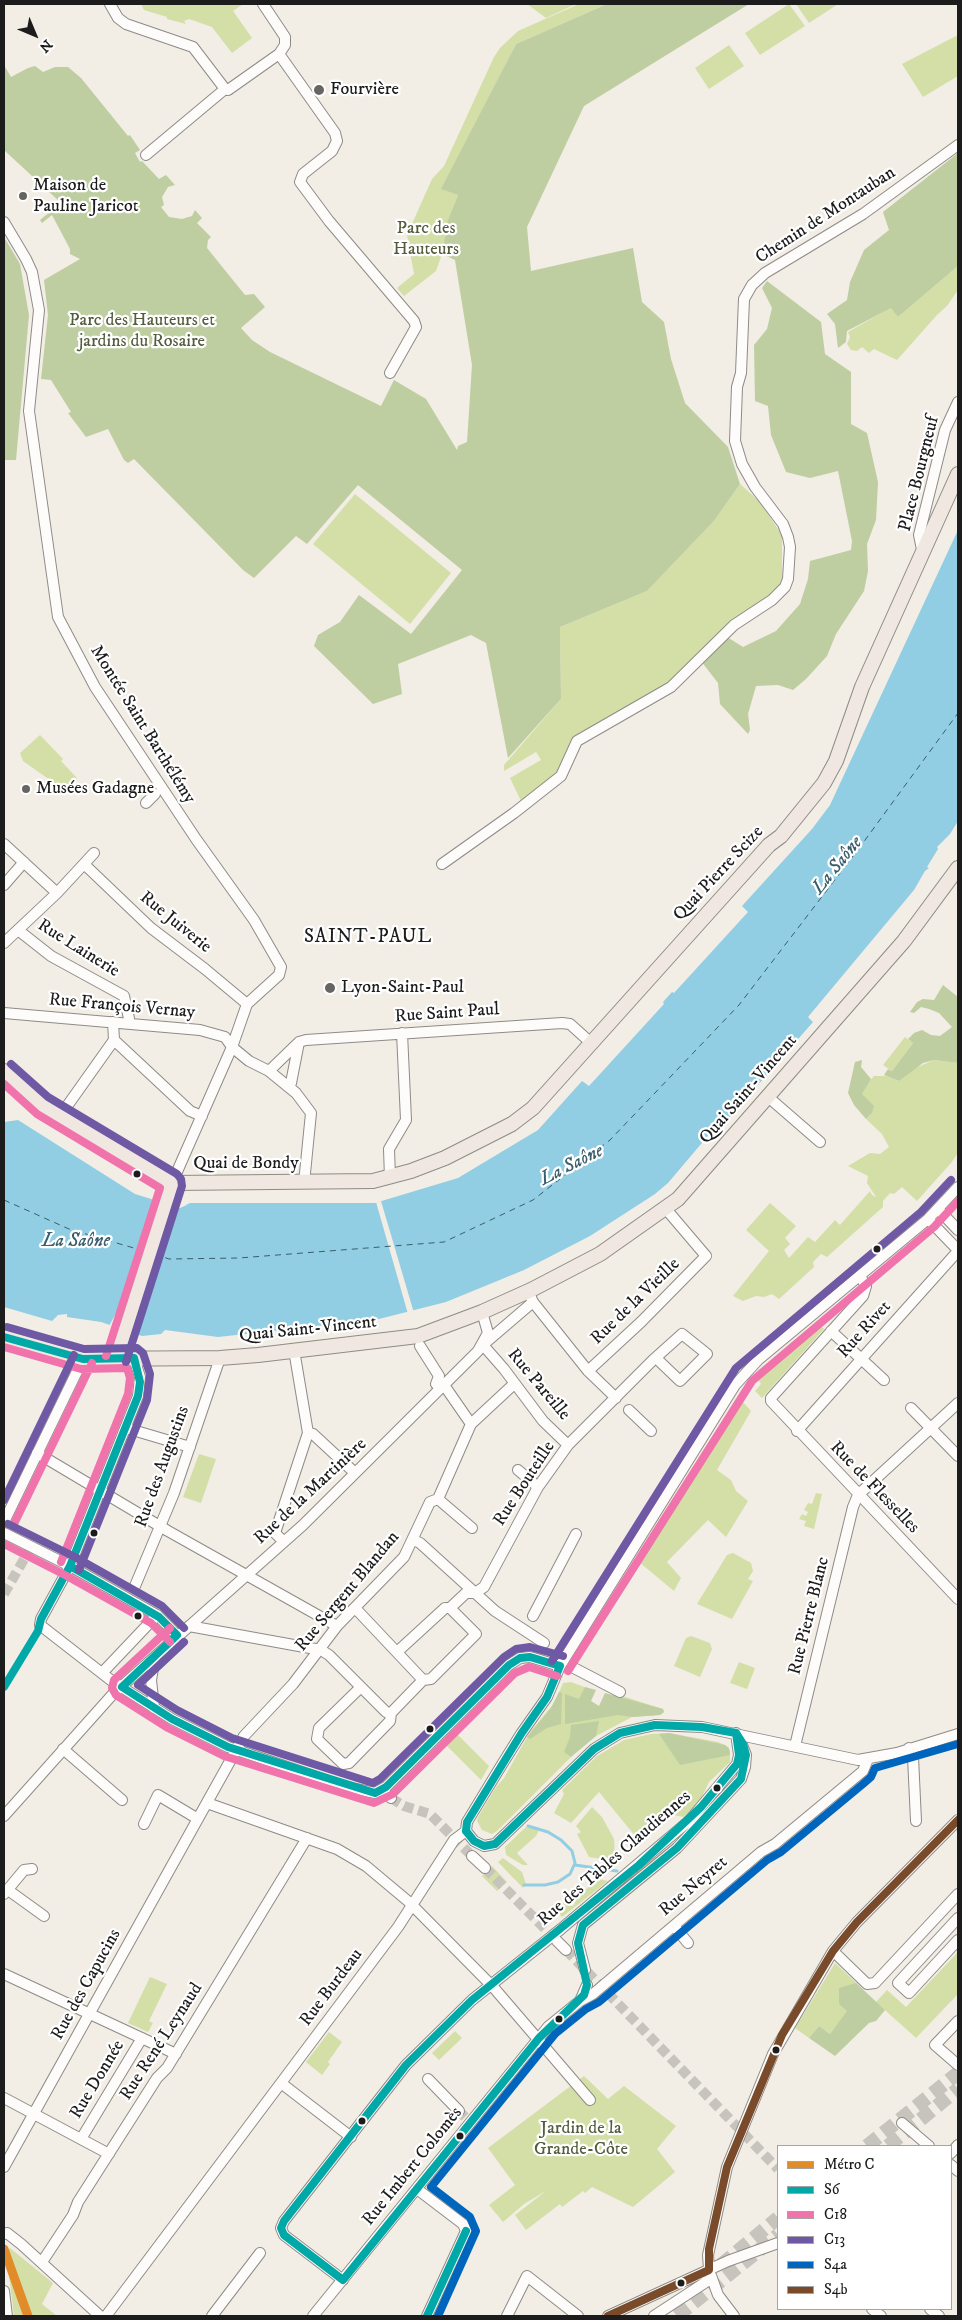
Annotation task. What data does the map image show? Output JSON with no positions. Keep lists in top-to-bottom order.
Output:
{
  "streets": {
    "main road": ["Quai Pierre Scize", "Quai Saint-Vincent", "Quai de Bondy"],
    "street": [
      "Chemin de Montauban",
      "Place Bourgneuf",
      "Montée Saint Barthélémy",
      "Rue Juiverie",
      "Rue Lainerie",
      "Rue François Vernay",
      "Rue Saint Paul",
      "Rue de la Vieille",
      "Rue Rivet",
      "Rue Pareille",
      "Rue des Augustins",
      "Rue Bouteille",
      "Rue de Flesselles",
      "Rue de la Martinière",
      "Rue Sergent Blandan",
      "Rue Pierre Blanc",
      "Rue des Tables Claudiennes",
      "Rue Neyret",
      "Rue des Capucins",
      "Rue Burdeau",
      "Rue René Leynaud",
      "Rue Donnée",
      "Rue Imbert Colomès"
    ]
  },
  "crossings": [
    ["Place Bourgneuf", "Quai Pierre Scize"],
    ["Montée Saint Barthélémy", "Rue Juiverie"],
    ["Quai Pierre Scize", "Rue Saint Paul"],
    ["Quai Pierre Scize", "Quai de Bondy"],
    ["Rue Lainerie", "Rue François Vernay"],
    ["Rue François Vernay", "Quai de Bondy"],
    ["Quai Saint-Vincent", "Rue de la Vieille"],
    ["Quai Saint-Vincent", "Rue Pareille"],
    ["Quai Saint-Vincent", "Rue des Augustins"],
    ["Quai Saint-Vincent", "Rue de la Martinière"],
    ["Rue Rivet", "Rue de Flesselles"],
    ["Rue Pareille", "Rue Bouteille"],
    ["Rue Pareille", "Rue de la Martinière"],
    ["Rue de Flesselles", "Rue Pierre Blanc"],
    ["Rue Sergent Blandan", "Rue des Capucins"],
    ["Rue des Tables Claudiennes", "Rue Imbert Colomès"],
    ["Rue Neyret", "Rue Imbert Colomès"]
  ],
  "districts": ["SAINT-PAUL"],
  "water": ["La Saône"],
  "parks": ["Parc des Hauteurs", "Parc des Hauteurs et jardins du Rosaire", "Jardin de la Grande-Côte"],
  "places": [
    "Fourvière",
    "Maison de Pauline Jaricot",
    "Musées Gadagne",
    "Lyon-Saint-Paul"
  ],
  "lines": [
    "transit line C13",
    "transit line C18",
    "transit line S6",
    "transit line S4a",
    "transit line S4b",
    "metro line C"
  ],
  "legend": [
    "Métro C",
    "S6",
    "C18",
    "C13",
    "S4a",
    "S4b"
  ],
  "north": "bottom right"
}
